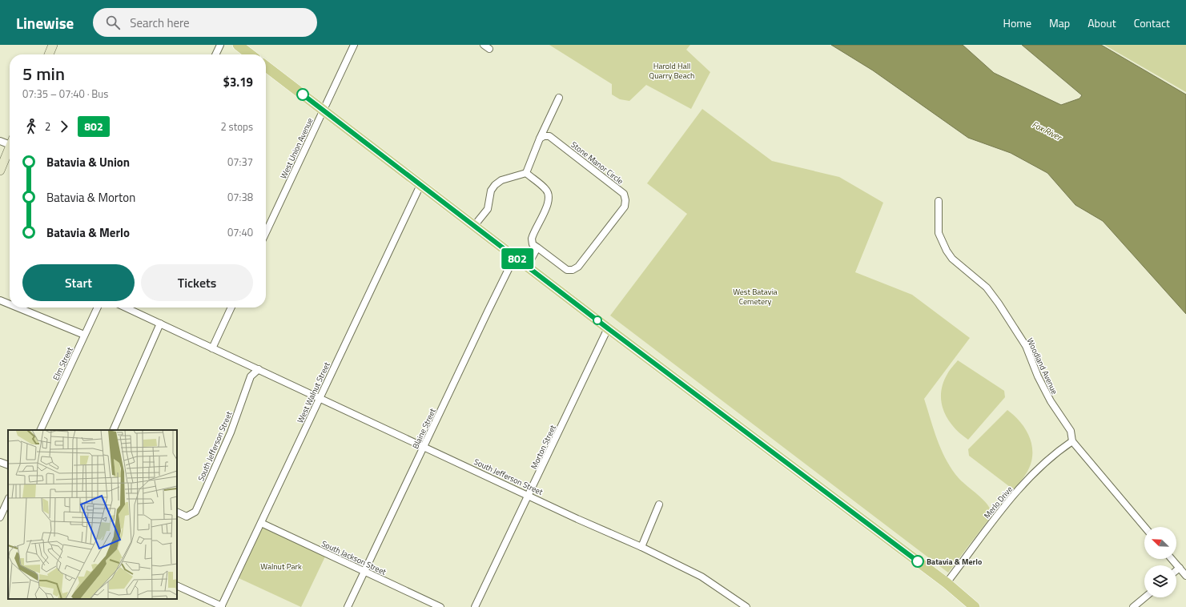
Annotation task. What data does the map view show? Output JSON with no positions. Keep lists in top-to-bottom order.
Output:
{
  "streets": {
    "street": [
      "West Union Avenue",
      "Stone Manor Circle",
      "Elm Street",
      "Woodland Avenue",
      "West Walnut Street",
      "Blaine Street",
      "South Jefferson Street",
      "Morton Street",
      "Merlo Drive",
      "South Jackson Street"
    ]
  },
  "crossings": [
    ["Woodland Avenue", "Merlo Drive"],
    ["West Walnut Street", "South Jefferson Street"],
    ["West Walnut Street", "South Jackson Street"],
    ["Blaine Street", "South Jefferson Street"],
    ["Blaine Street", "South Jackson Street"],
    ["South Jefferson Street", "Morton Street"]
  ],
  "water": ["Fox River"],
  "parks": ["Harold Hall Quarry Beach", "West Batavia Cemetery", "Walnut Park"],
  "places": ["Batavia & Merlo"],
  "lines": ["bus line 802"],
  "north": "top left",
  "page": {
    "header": "Linewise",
    "search": "Search here",
    "nav": [
      "Home",
      "Map",
      "About",
      "Contact"
    ],
    "on_map": "802",
    "heading": ["5 min", "07:35 – 07:40 · Bus", "$3.19"],
    "legs": ["2", "802", "2 stops"],
    "list": [
      {
        "name": "Batavia & Union",
        "value": "07:37"
      },
      {
        "name": "Batavia & Morton",
        "value": "07:38"
      },
      {
        "name": "Batavia & Merlo",
        "value": "07:40"
      }
    ],
    "buttons": ["Start", "Tickets"]
  }
}
